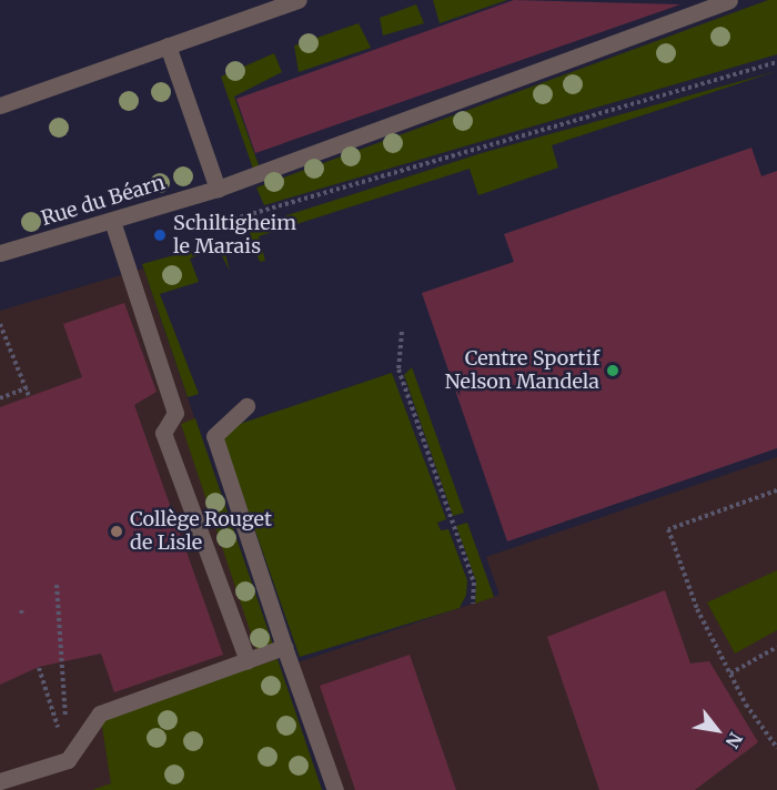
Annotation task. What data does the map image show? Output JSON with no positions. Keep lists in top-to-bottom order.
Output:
{
  "streets": {
    "street": ["Rue du Béarn"]
  },
  "places": ["Schiltigheim le Marais", "Centre Sportif Nelson Mandela", "Collège Rouget de Lisle"],
  "north": "bottom right"
}
